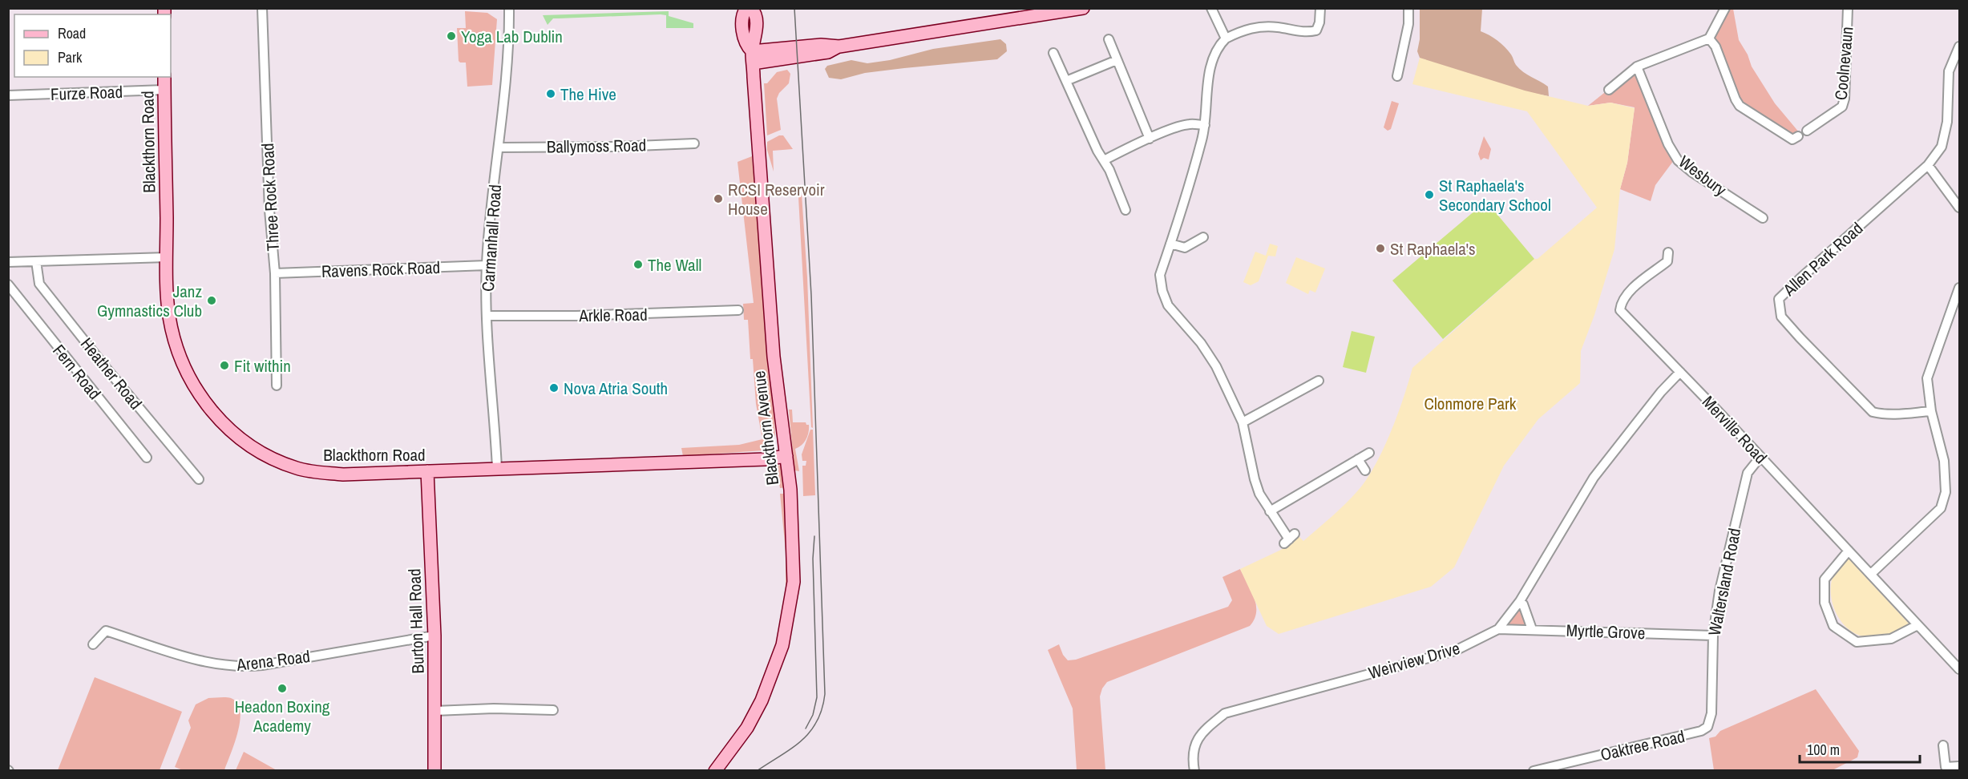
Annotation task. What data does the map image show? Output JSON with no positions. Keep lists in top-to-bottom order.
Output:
{
  "streets": {
    "street": [
      "Coolnevaun",
      "Furze Road",
      "Blackthorn Road",
      "Ballymoss Road",
      "Wesbury",
      "Three Rock Road",
      "Carmanhall Road",
      "Allen Park Road",
      "Ravens Rock Road",
      "Arkle Road",
      "Fern Road",
      "Heather Road",
      "Blackthorn Avenue",
      "Merville Road",
      "Waltersland Road",
      "Burton Hall Road",
      "Myrtle Grove",
      "Arena Road",
      "Weirview Drive",
      "Oaktree Road"
    ]
  },
  "crossings": [
    ["Furze Road", "Blackthorn Road"],
    ["Blackthorn Road", "Carmanhall Road"],
    ["Blackthorn Road", "Blackthorn Avenue"],
    ["Blackthorn Road", "Burton Hall Road"],
    ["Ballymoss Road", "Carmanhall Road"],
    ["Three Rock Road", "Ravens Rock Road"],
    ["Carmanhall Road", "Ravens Rock Road"],
    ["Carmanhall Road", "Arkle Road"],
    ["Merville Road", "Waltersland Road"],
    ["Merville Road", "Weirview Drive"],
    ["Waltersland Road", "Myrtle Grove"],
    ["Waltersland Road", "Oaktree Road"],
    ["Burton Hall Road", "Arena Road"],
    ["Myrtle Grove", "Weirview Drive"]
  ],
  "parks": ["Clonmore Park"],
  "places": [
    "Yoga Lab Dublin",
    "The Hive",
    "St Raphaela's Secondary School",
    "RCSI Reservoir House",
    "St Raphaela's",
    "The Wall",
    "Janz Gymnastics Club",
    "Fit within",
    "Nova Atria South",
    "Headon Boxing Academy"
  ],
  "legend": ["Road", "Park"],
  "scale_bar": "100 m"
}
